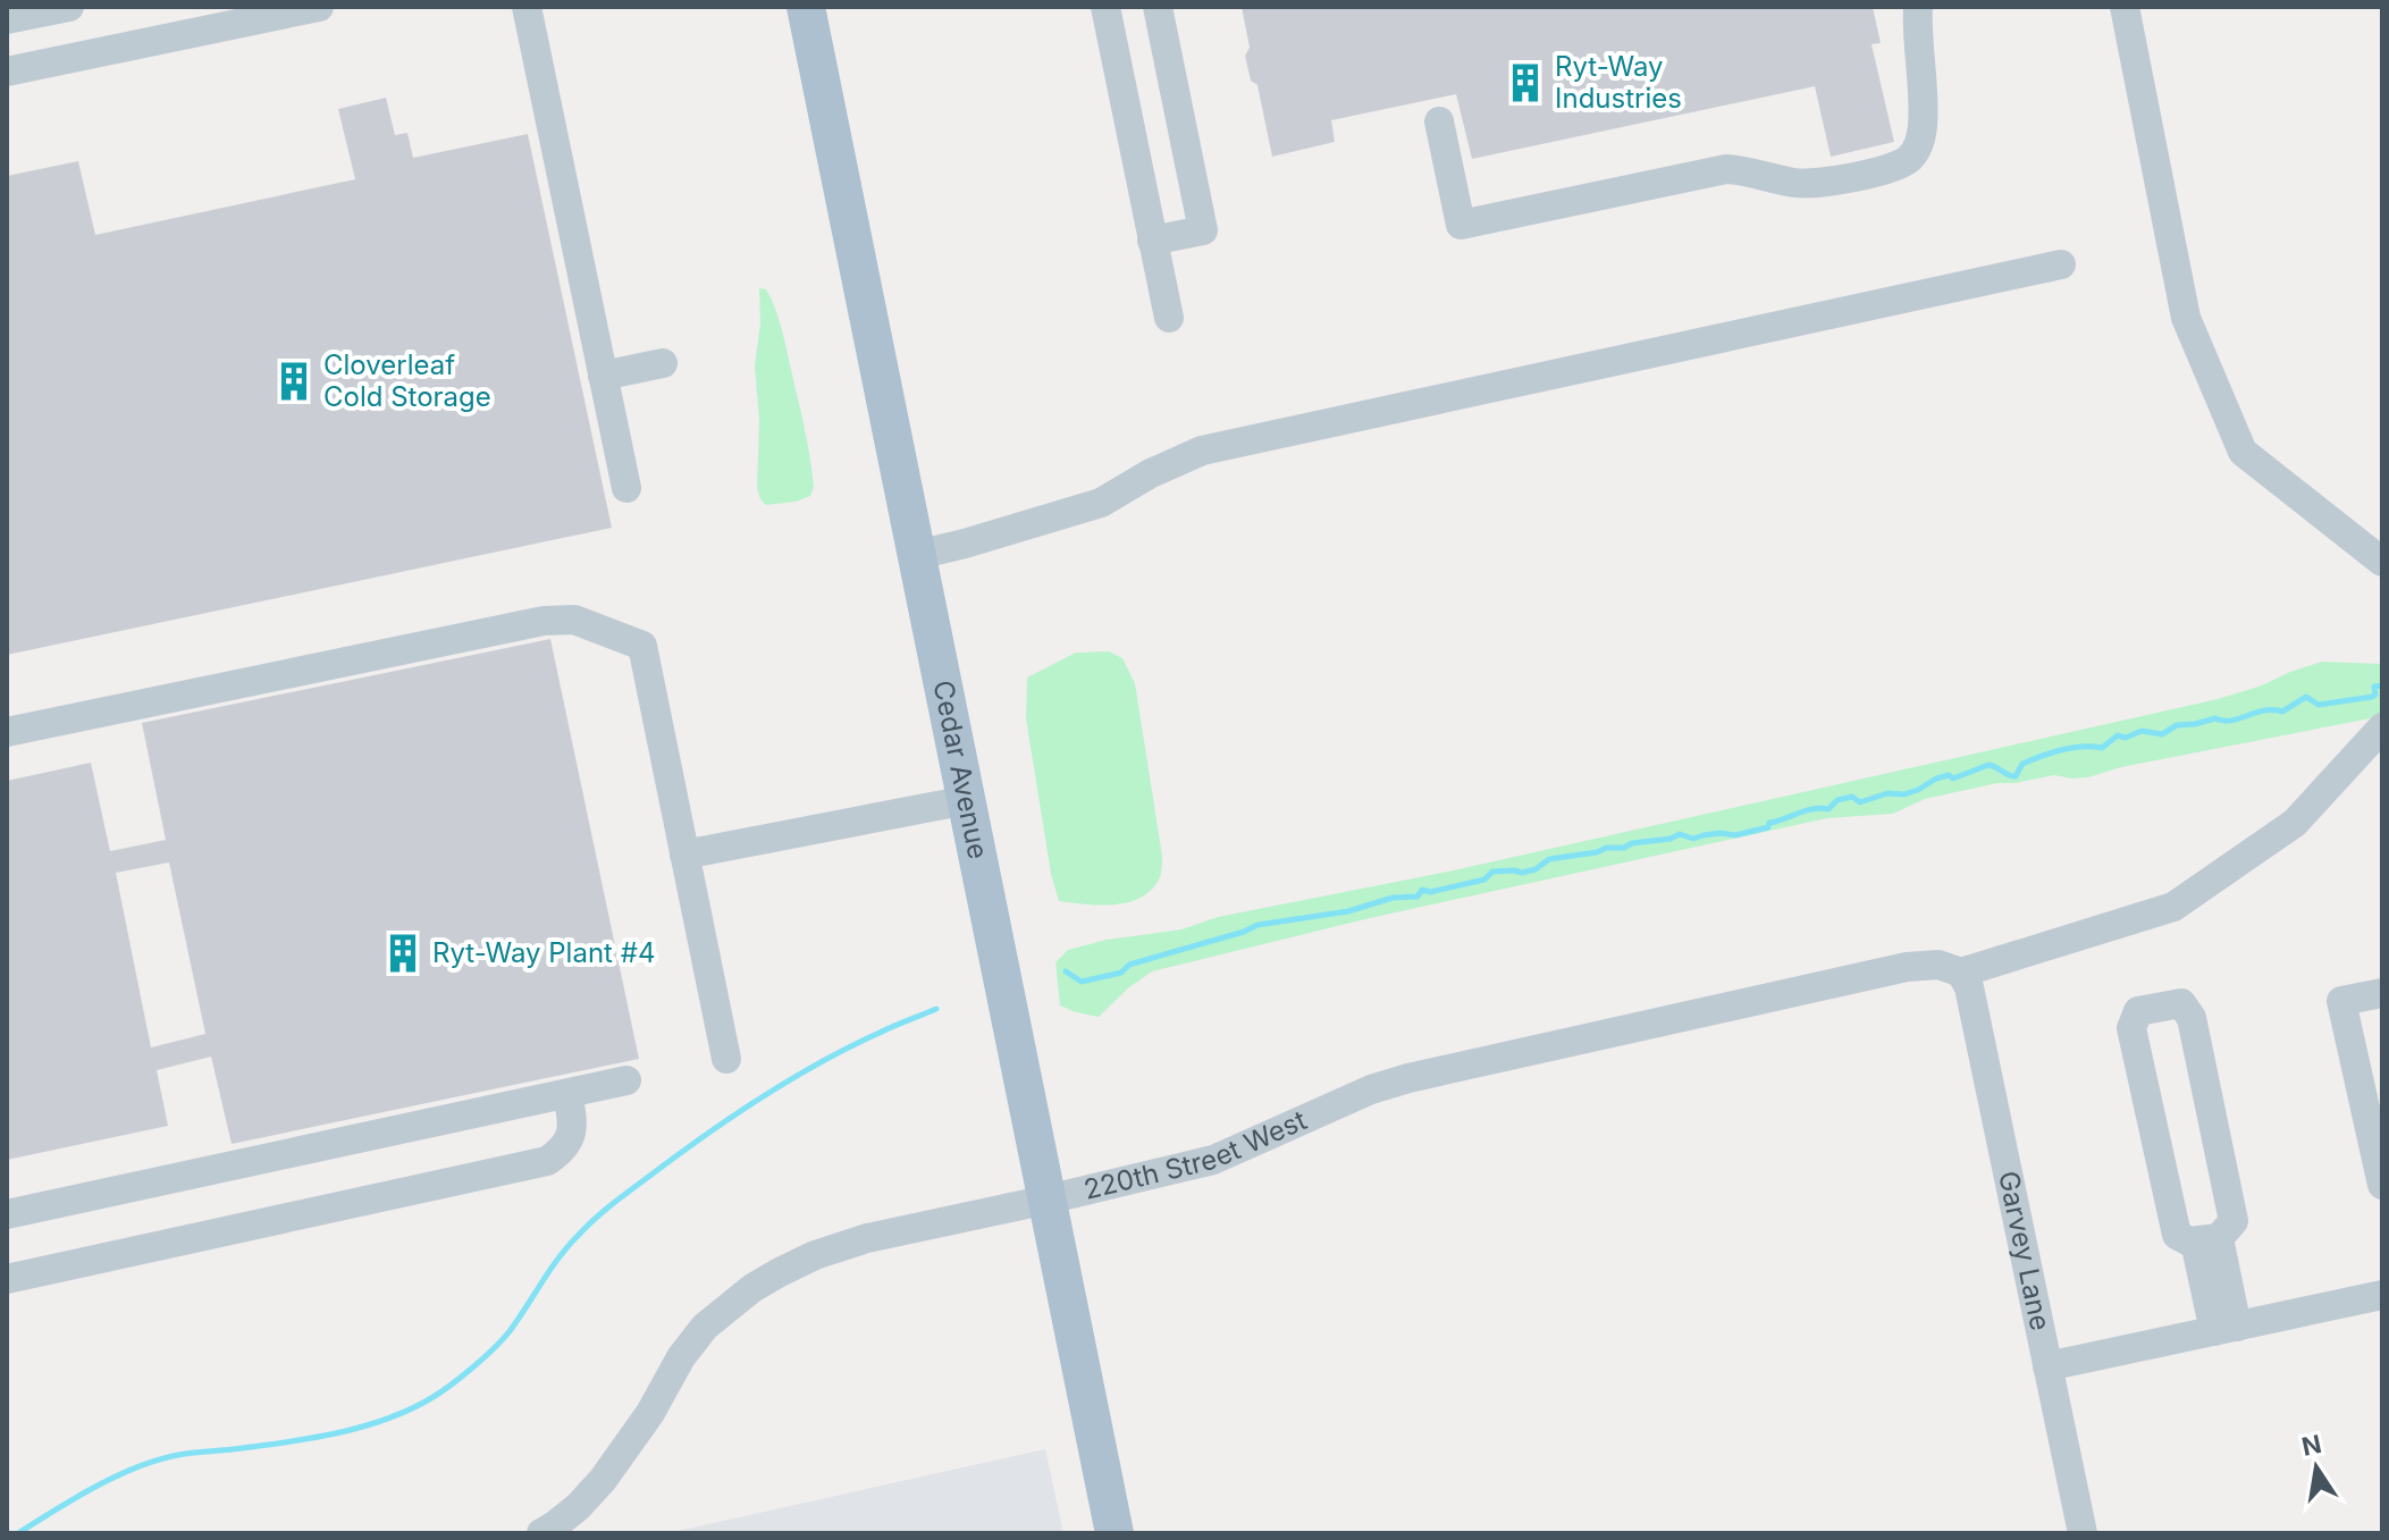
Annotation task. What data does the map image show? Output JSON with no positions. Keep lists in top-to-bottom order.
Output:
{
  "streets": {
    "main road": ["Cedar Avenue"],
    "street": ["220th Street West", "Garvey Lane"]
  },
  "crossings": [
    ["Cedar Avenue", "220th Street West"],
    ["220th Street West", "Garvey Lane"]
  ],
  "places": {
    "building": ["Ryt-Way Industries", "Cloverleaf Cold Storage", "Ryt-Way Plant #4"]
  },
  "north": "top"
}
